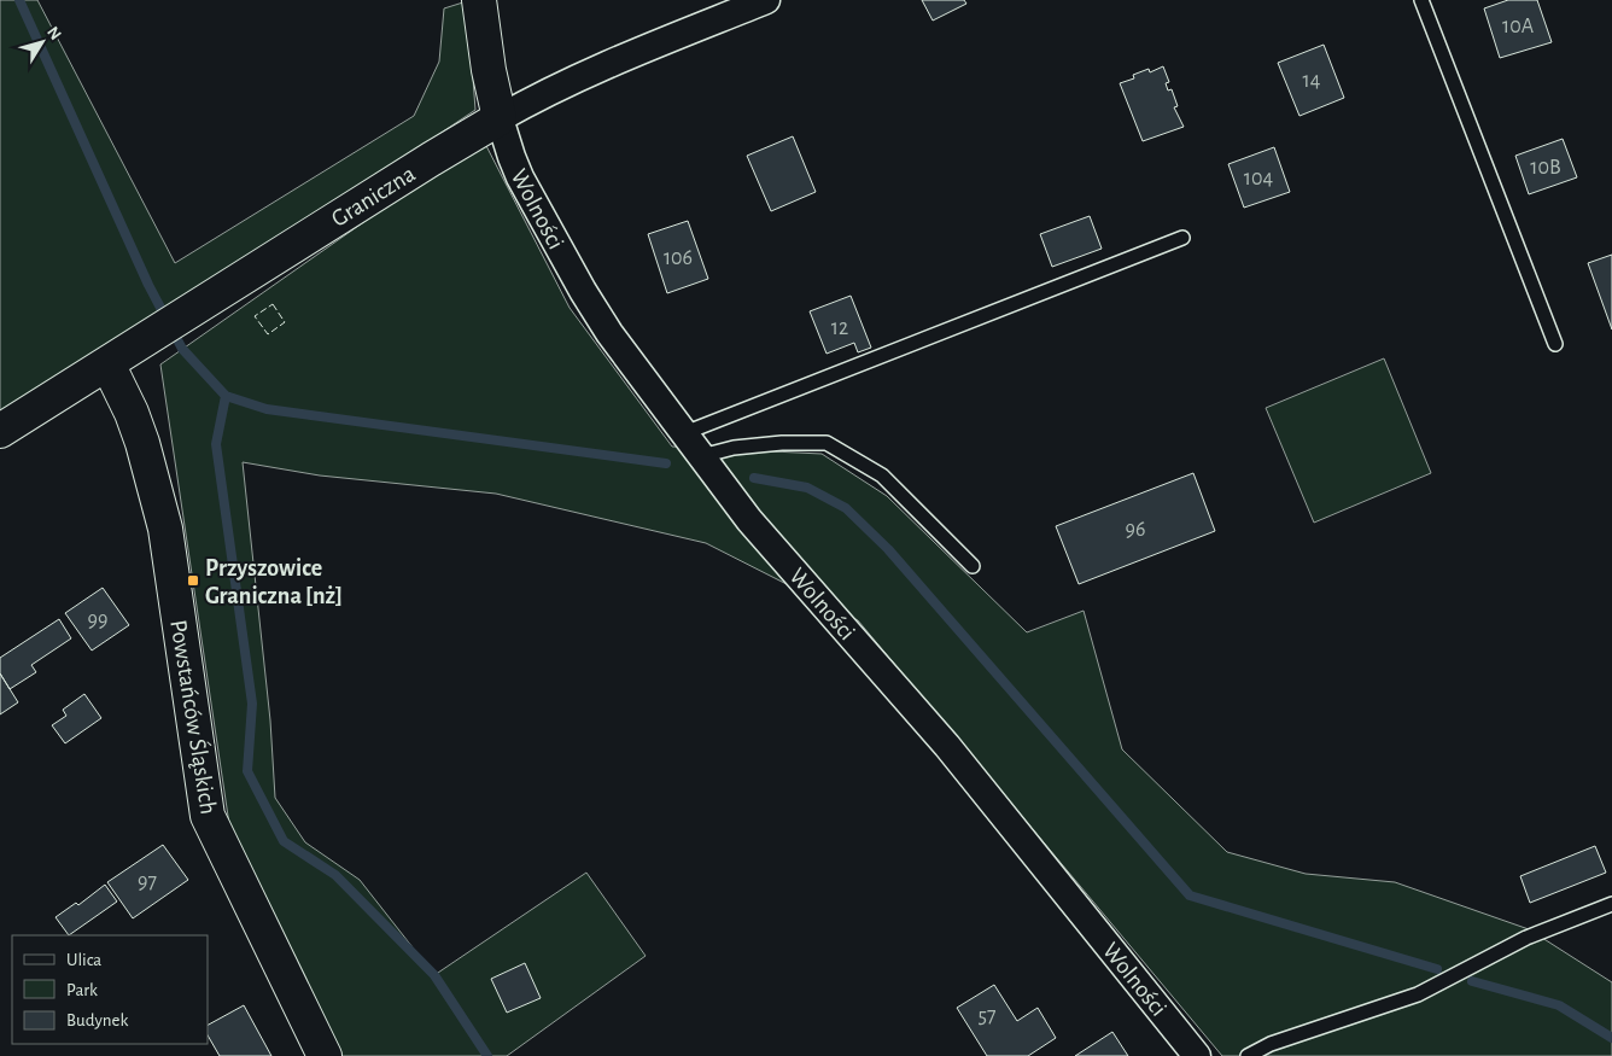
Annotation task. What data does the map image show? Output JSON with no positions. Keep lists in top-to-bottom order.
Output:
{
  "streets": {
    "street": ["Graniczna", "Wolności", "Powstańców Śląskich"]
  },
  "crossings": [
    ["Graniczna", "Wolności"],
    ["Graniczna", "Powstańców Śląskich"]
  ],
  "places": {
    "transit": ["Przyszowice Graniczna [nż]"]
  },
  "house_numbers": [
    "10A",
    "14",
    "10B",
    "104",
    "106",
    "12",
    "96",
    "99",
    "97",
    "57"
  ],
  "legend": ["Ulica", "Park", "Budynek"],
  "north": "top right"
}
